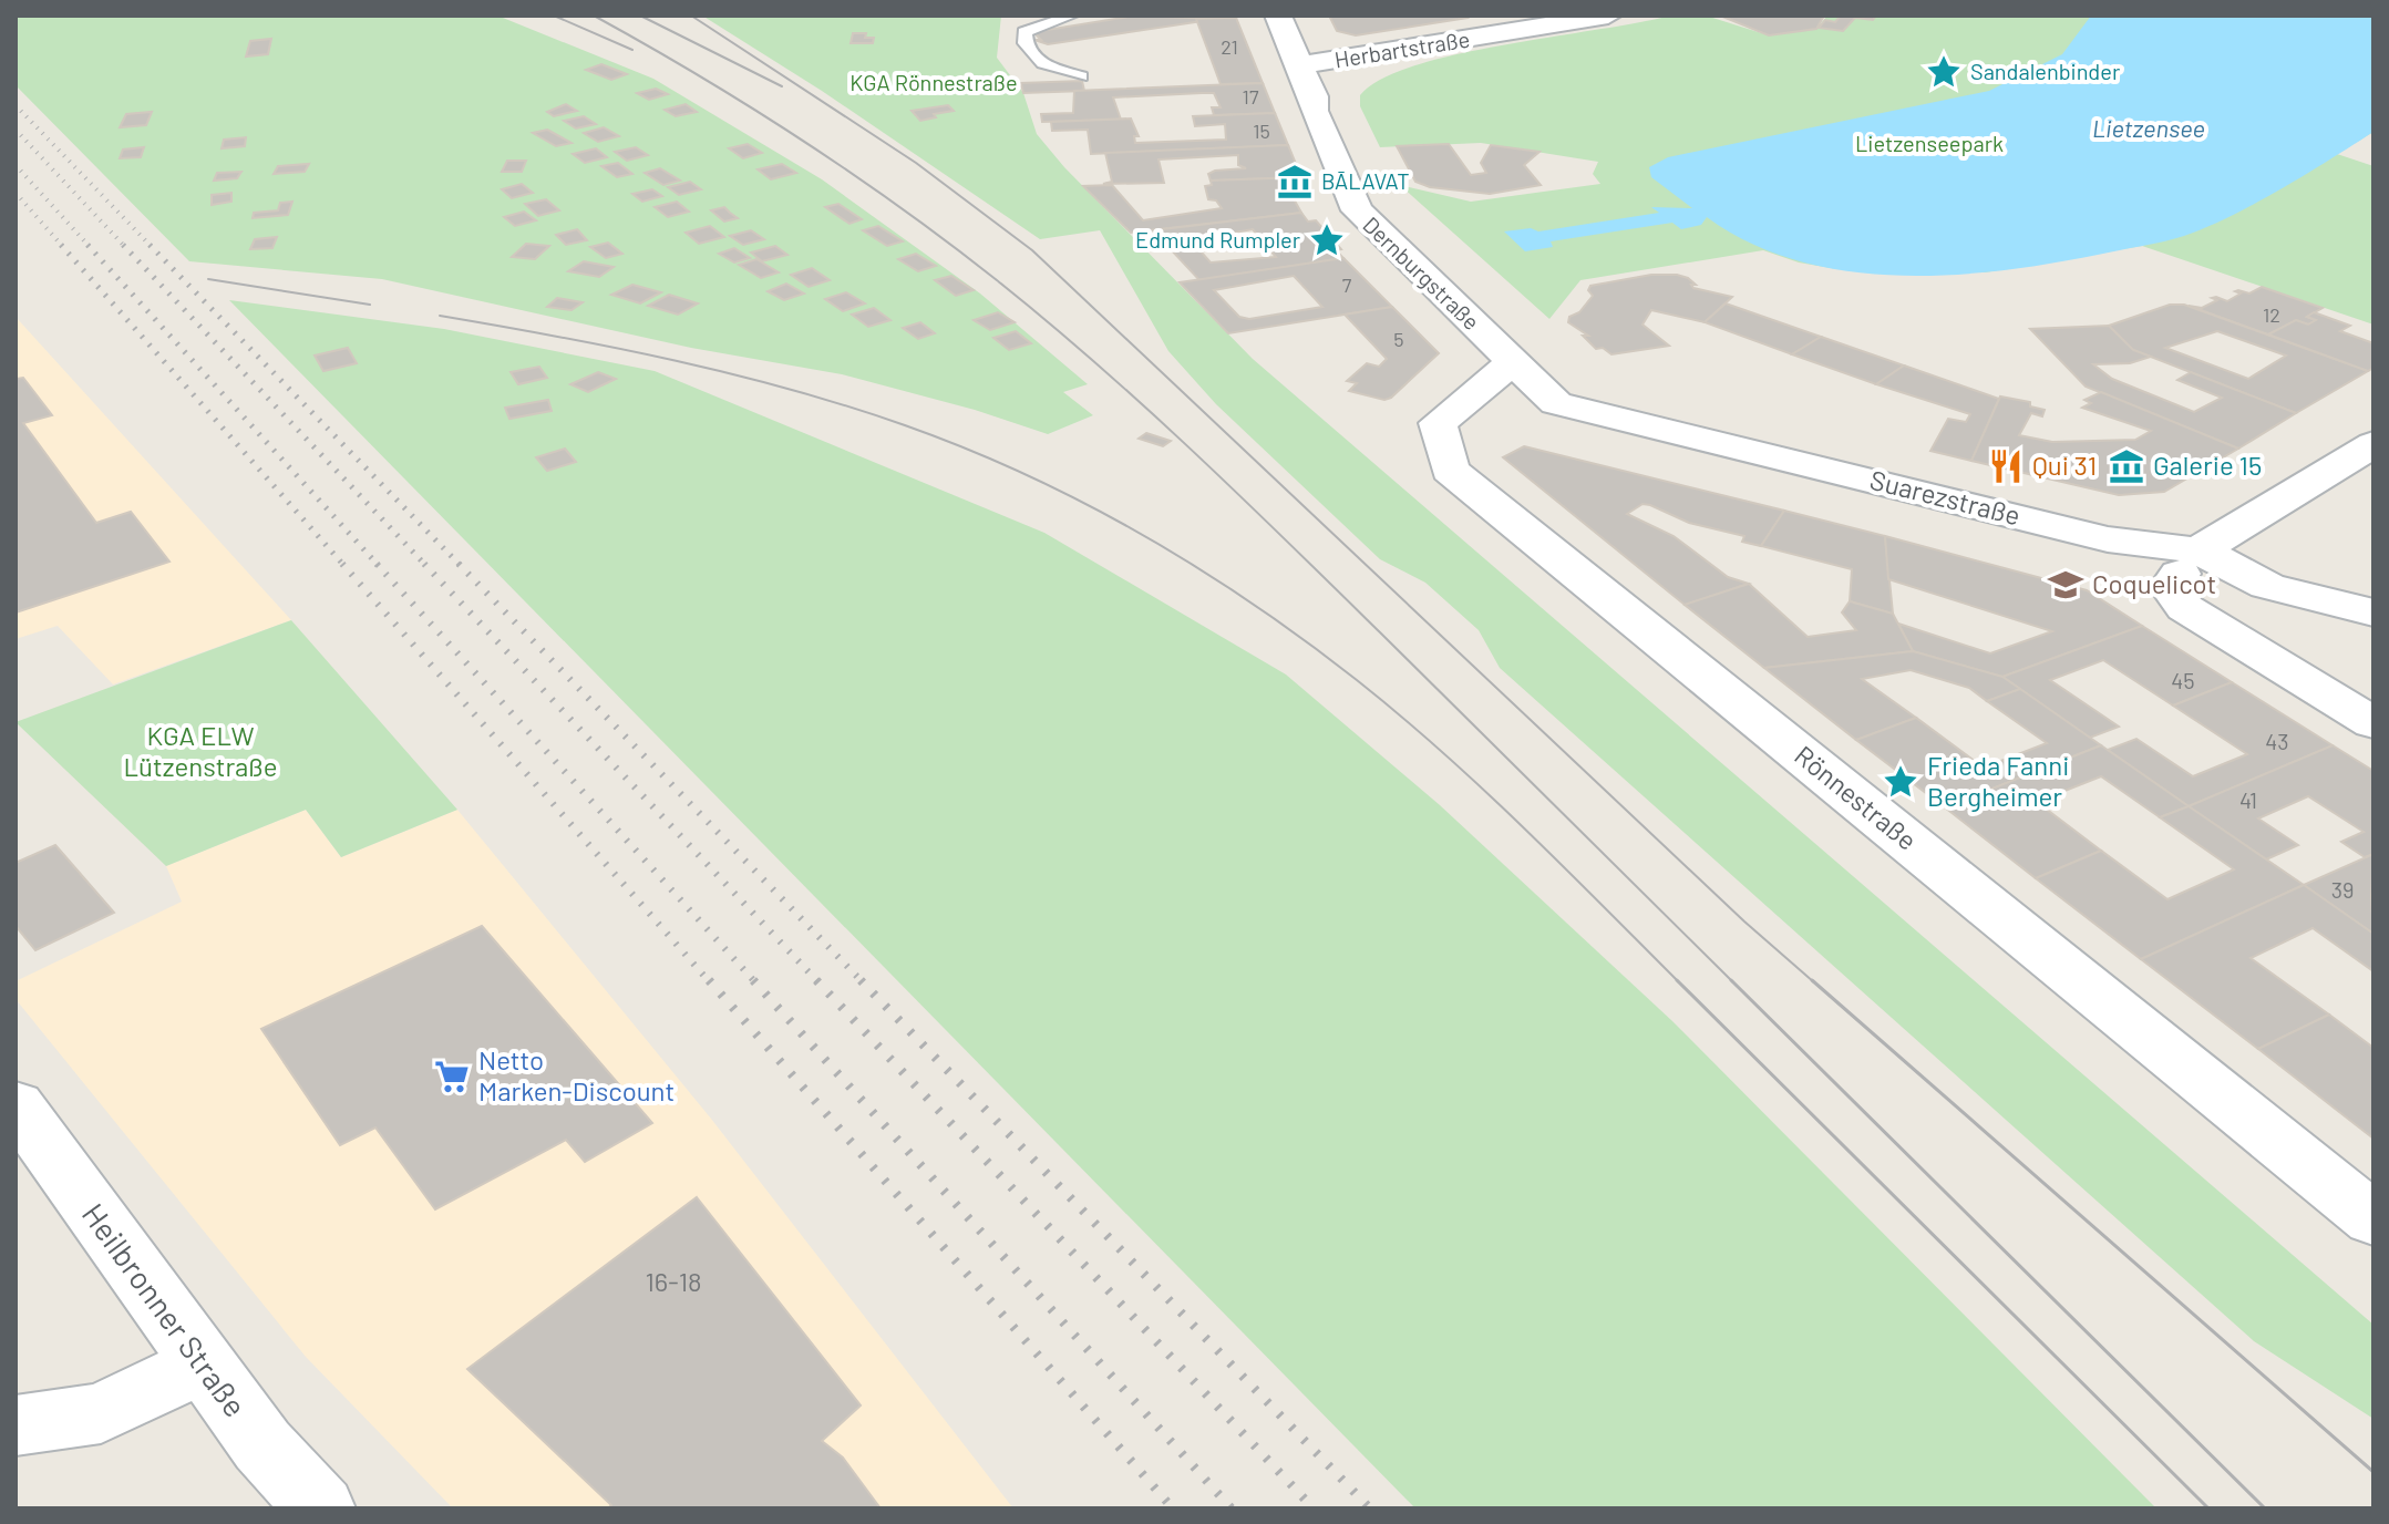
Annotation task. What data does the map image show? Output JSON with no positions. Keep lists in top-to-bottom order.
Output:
{
  "streets": {
    "street": [
      "Herbartstraße",
      "Dernburgstraße",
      "Suarezstraße",
      "Rönnestraße",
      "Heilbronner Straße"
    ]
  },
  "crossings": [
    ["Herbartstraße", "Dernburgstraße"],
    ["Dernburgstraße", "Suarezstraße"],
    ["Dernburgstraße", "Rönnestraße"],
    ["Suarezstraße", "Rönnestraße"]
  ],
  "water": ["Lietzensee"],
  "parks": ["KGA Rönnestraße", "Lietzenseepark", "KGA ELW Lützenstraße"],
  "places": {
    "place": ["Sandalenbinder", "Edmund Rumpler", "Frieda Fanni Bergheimer"],
    "museum": ["BĀLAVAT", "Galerie 15"],
    "restaurant": ["Qui 31"],
    "school or university": ["Coquelicot"],
    "supermarket": ["Netto Marken-Discount"]
  },
  "house_numbers": [
    "21",
    "17",
    "15",
    "7",
    "12",
    "5",
    "45",
    "43",
    "41",
    "39",
    "16-18"
  ]
}
